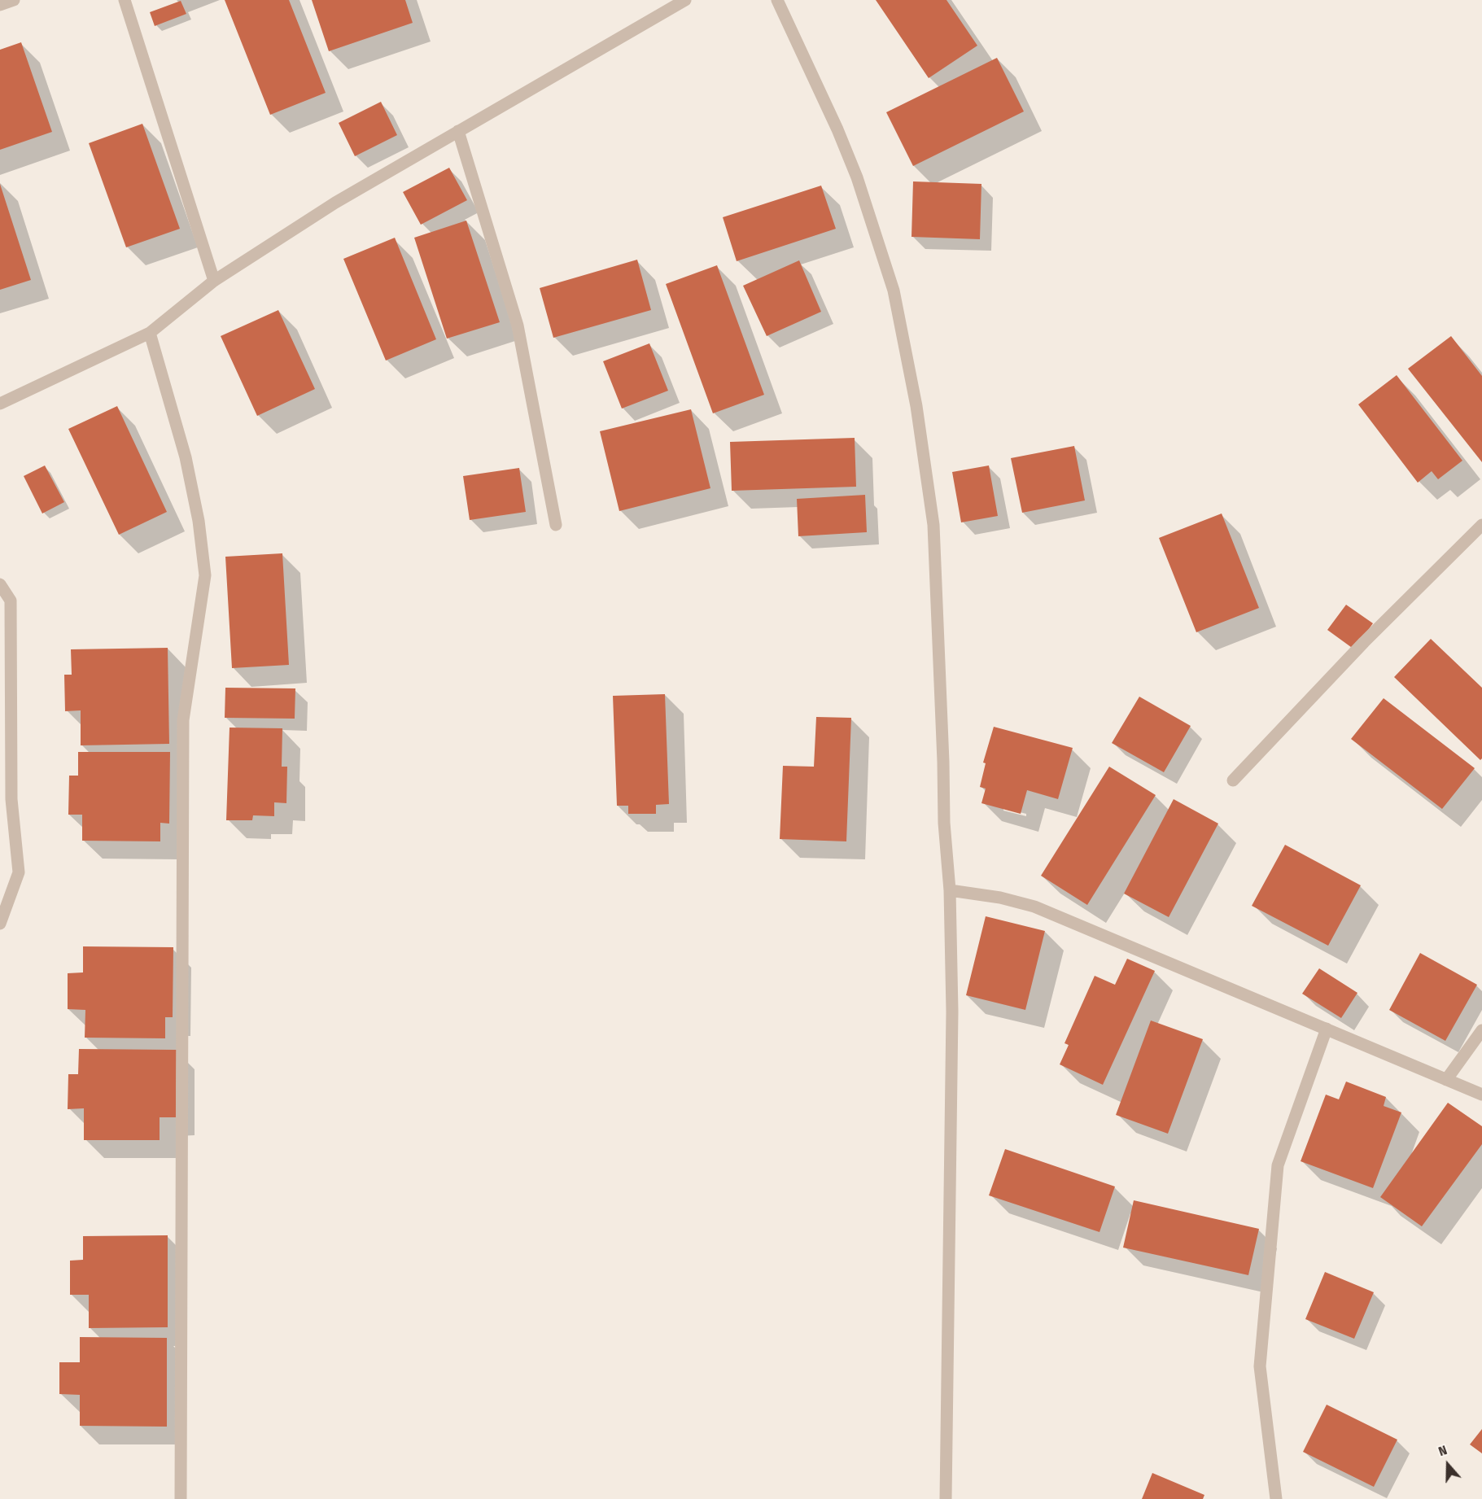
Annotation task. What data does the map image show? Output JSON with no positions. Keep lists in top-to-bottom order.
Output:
{
  "north": "top"
}
